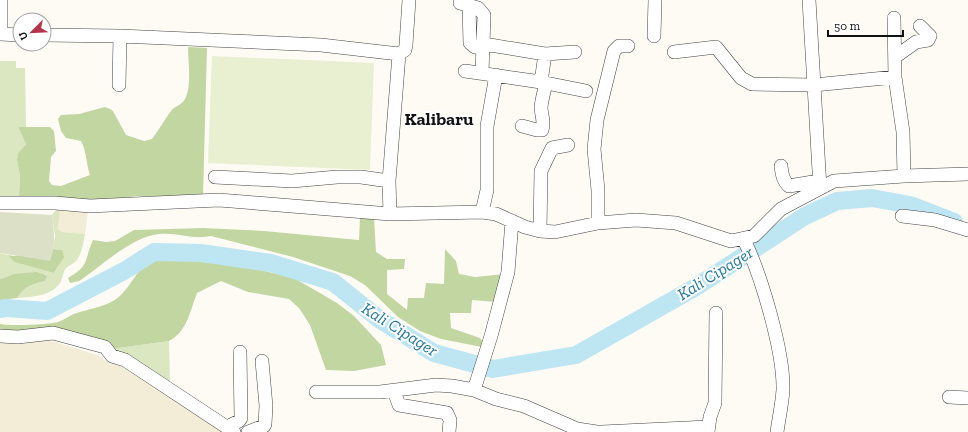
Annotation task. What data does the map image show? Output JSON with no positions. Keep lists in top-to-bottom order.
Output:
{
  "districts": ["Kalibaru"],
  "water": ["Kali Cipager"],
  "scale_bar": "50 m",
  "north": "bottom left"
}
